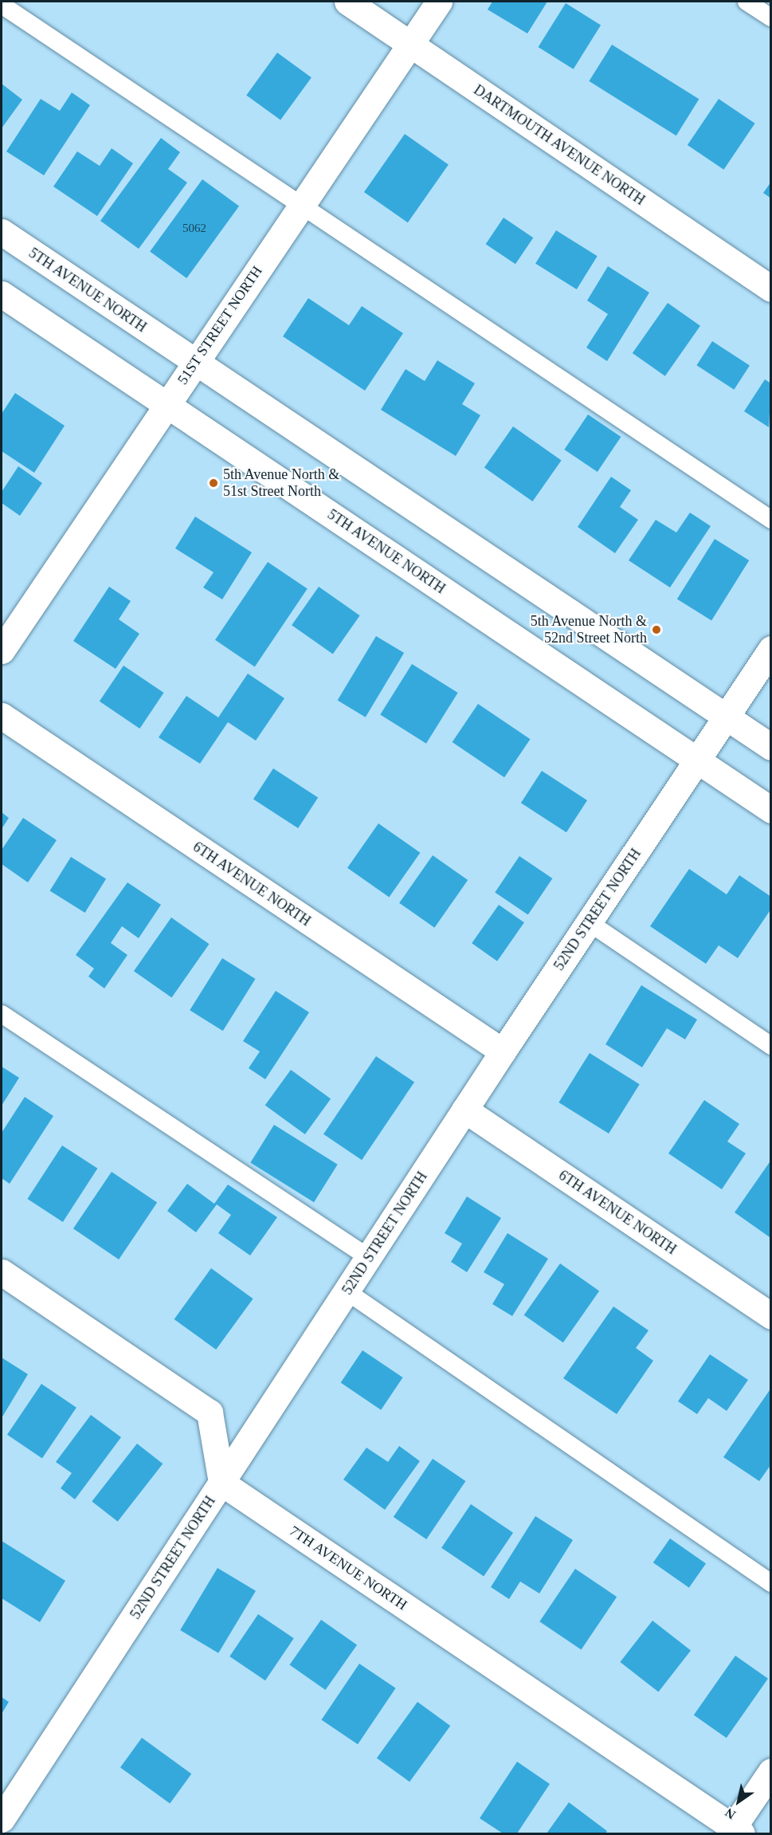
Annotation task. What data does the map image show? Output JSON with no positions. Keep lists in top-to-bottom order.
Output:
{
  "streets": {
    "street": [
      "DARTMOUTH AVENUE NORTH",
      "5TH AVENUE NORTH",
      "51ST STREET NORTH",
      "6TH AVENUE NORTH",
      "52ND STREET NORTH",
      "7TH AVENUE NORTH"
    ]
  },
  "crossings": [
    ["DARTMOUTH AVENUE NORTH", "51ST STREET NORTH"],
    ["5TH AVENUE NORTH", "51ST STREET NORTH"],
    ["5TH AVENUE NORTH", "52ND STREET NORTH"],
    ["6TH AVENUE NORTH", "52ND STREET NORTH"],
    ["52ND STREET NORTH", "7TH AVENUE NORTH"]
  ],
  "places": ["5th Avenue North & 51st Street North", "5th Avenue North & 52nd Street North"],
  "house_numbers": ["5062"],
  "north": "bottom left"
}
